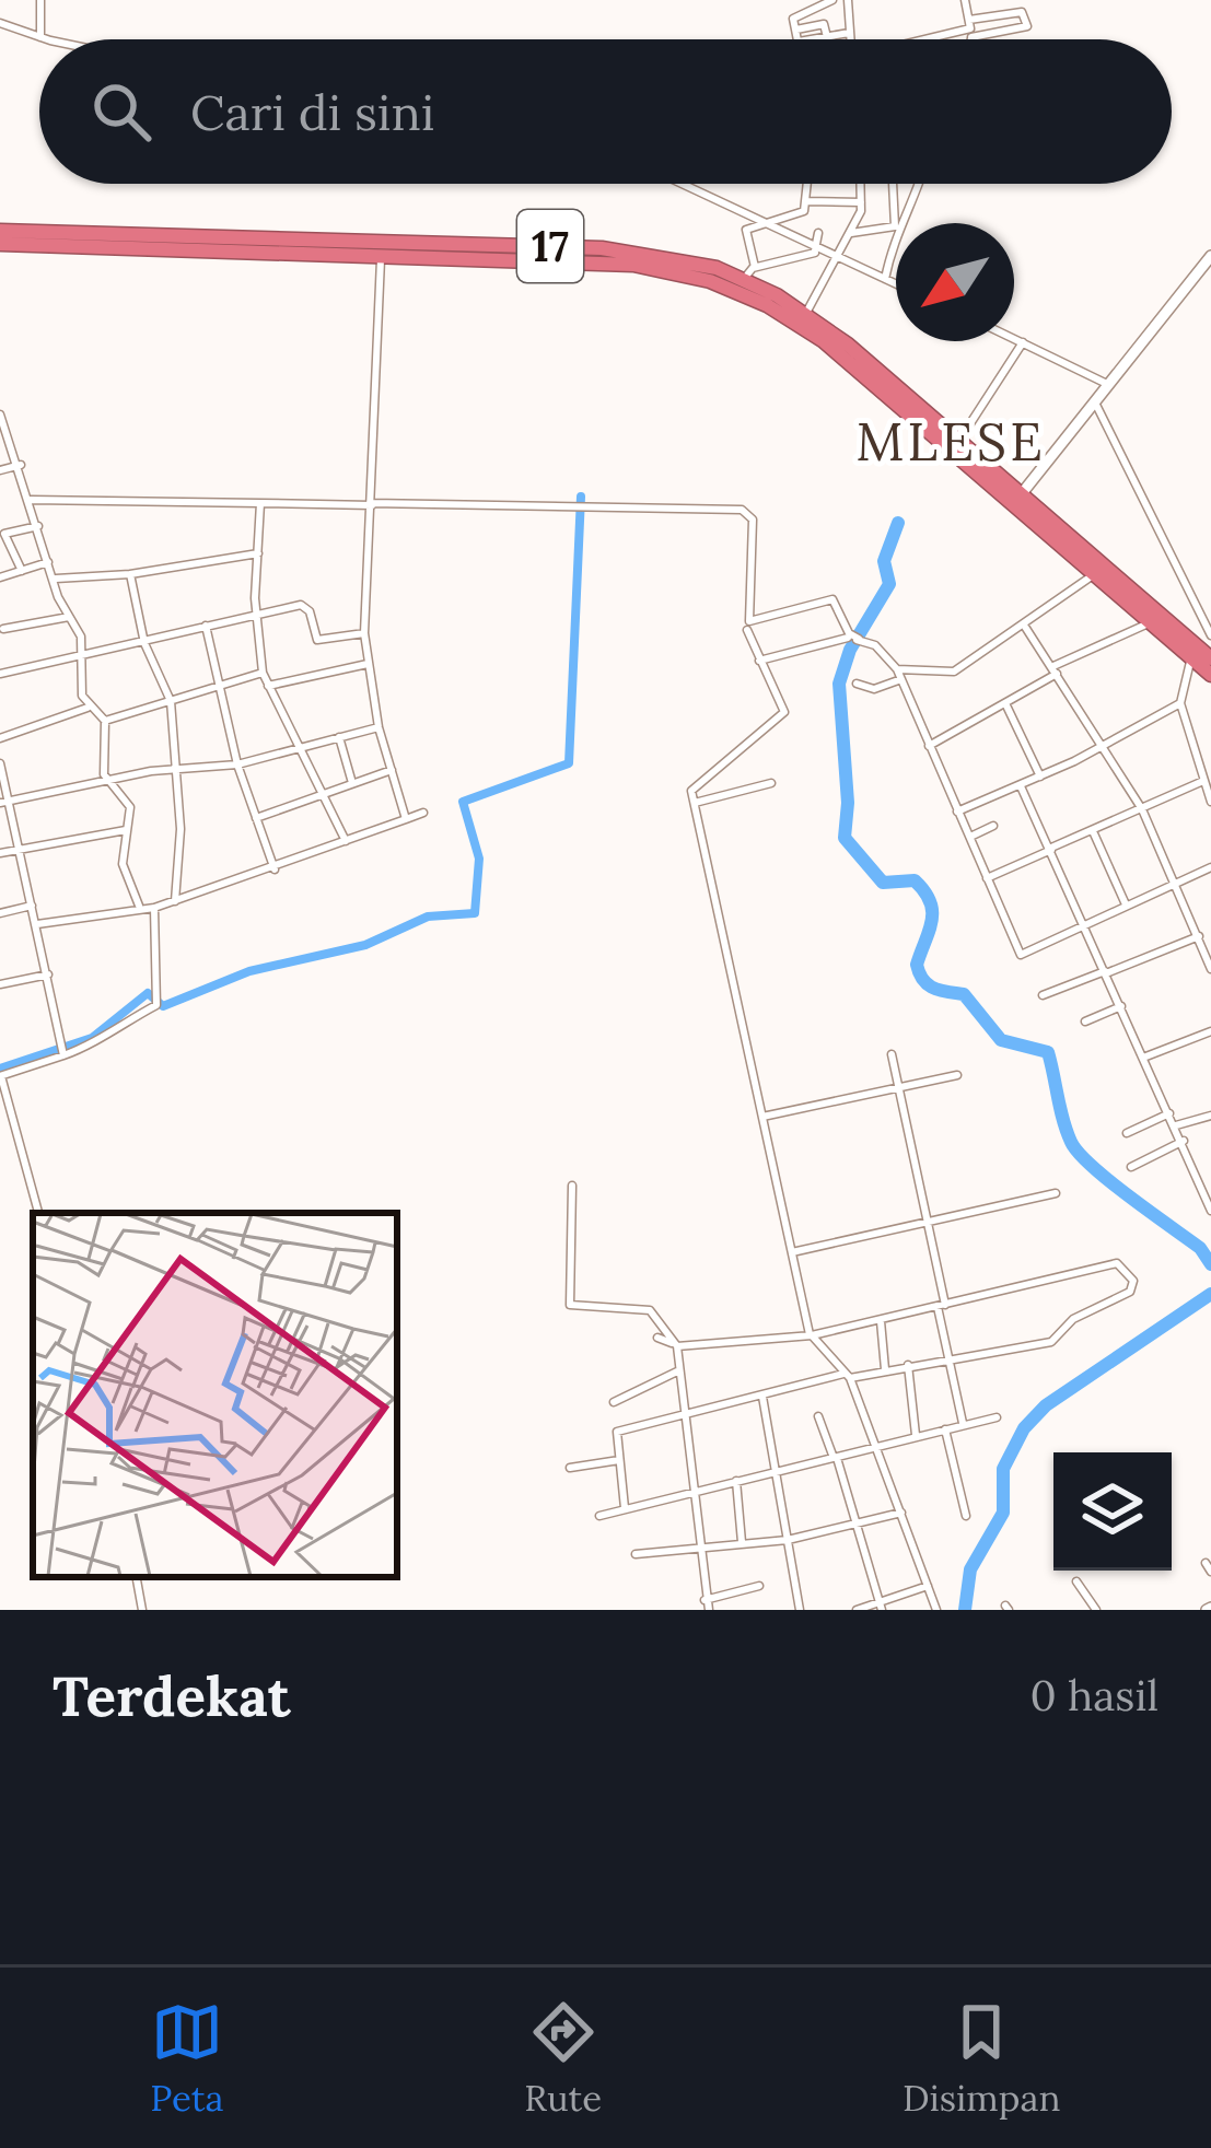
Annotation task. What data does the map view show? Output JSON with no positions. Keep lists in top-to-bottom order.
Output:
{
  "streets": {
    "highway": ["17"]
  },
  "districts": ["MLESE"],
  "north": "bottom left",
  "page": {
    "search": "Cari di sini",
    "heading": ["Terdekat", "0 hasil"],
    "nav": ["Peta", "Rute", "Disimpan"]
  }
}
